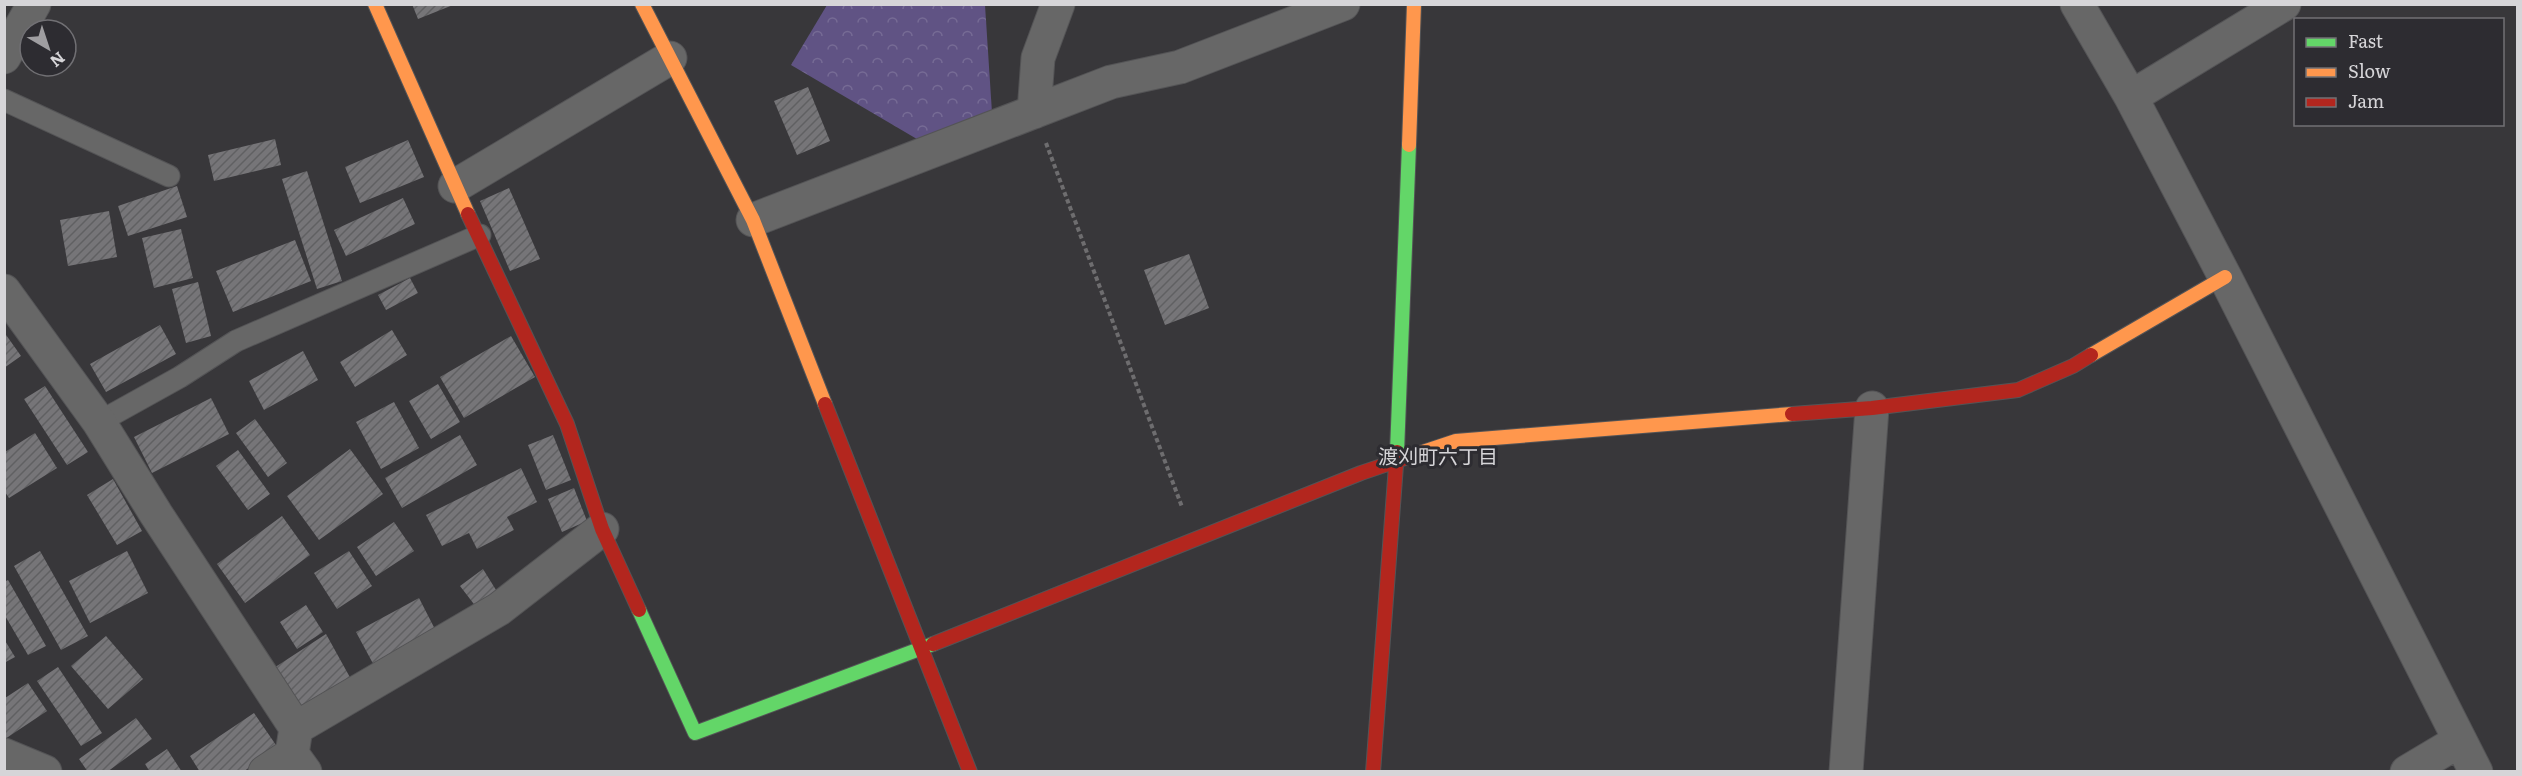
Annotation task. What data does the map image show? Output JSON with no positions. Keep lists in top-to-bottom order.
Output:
{
  "districts": ["渡刈町六丁目"],
  "legend": ["Fast", "Slow", "Jam"],
  "north": "bottom right"
}
